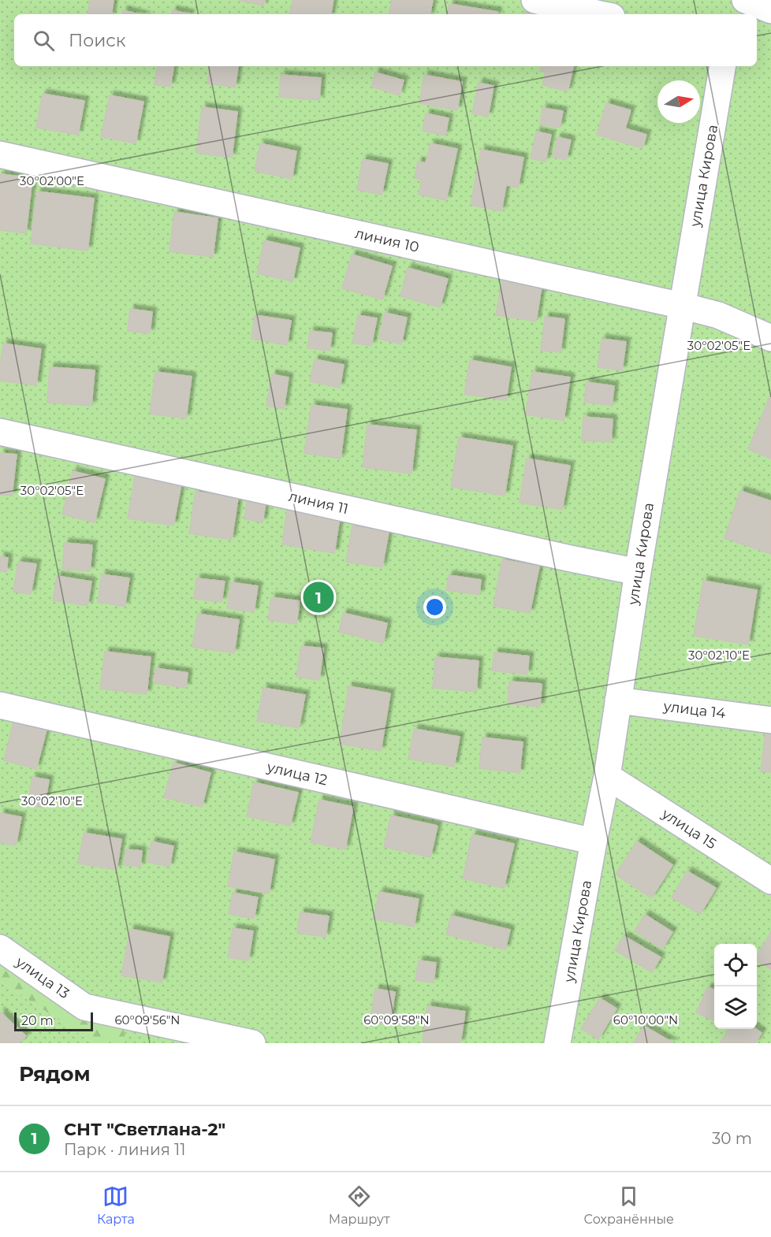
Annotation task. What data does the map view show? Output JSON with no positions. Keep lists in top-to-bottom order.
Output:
{
  "streets": {
    "street": [
      "улица Кирова",
      "линия 10",
      "линия 11",
      "улица 14",
      "улица 12",
      "улица 15",
      "улица 13"
    ]
  },
  "crossings": [
    ["улица Кирова", "линия 10"],
    ["улица Кирова", "линия 11"],
    ["улица Кирова", "улица 14"],
    ["улица Кирова", "улица 12"],
    ["улица Кирова", "улица 15"]
  ],
  "scale_bar": "20 m",
  "north": "right",
  "page": {
    "search": "Поиск",
    "pins": "1",
    "scale": "20 m",
    "heading": "Рядом",
    "list": [
      {
        "mark": "1",
        "name": "СНТ \"Светлана-2\"",
        "note": "Парк · линия 11",
        "value": "30 m"
      }
    ],
    "nav": ["Карта", "Маршрут", "Сохранённые"]
  },
  "coordinates": [
    "30°02'00\"E",
    "30°02'05\"E",
    "30°02'10\"E",
    "60°09'56\"N",
    "60°09'58\"N",
    "60°10'00\"N"
  ]
}
